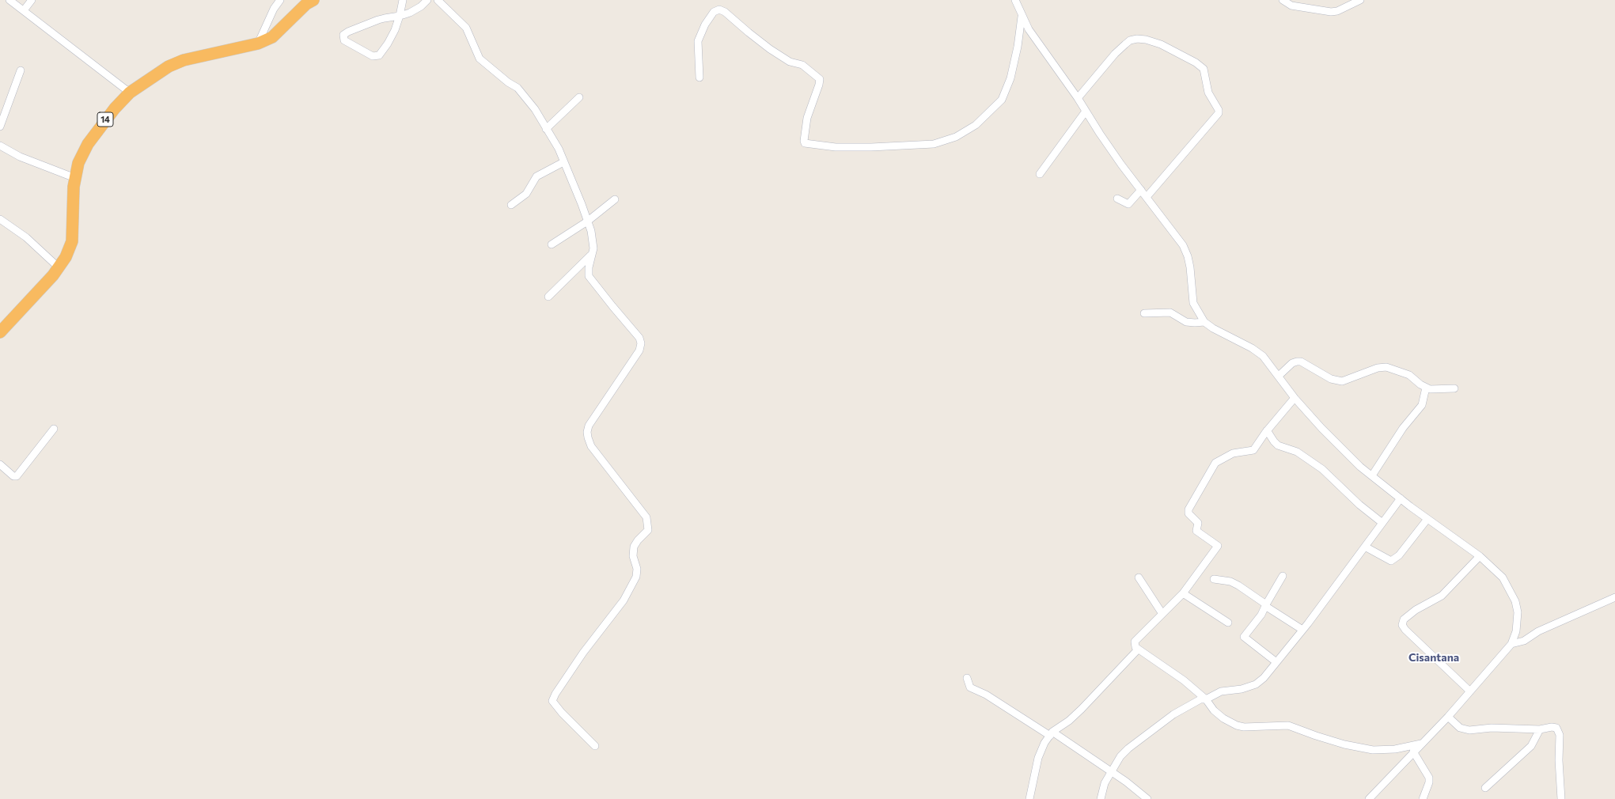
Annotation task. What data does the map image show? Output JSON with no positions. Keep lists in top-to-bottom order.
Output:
{
  "streets": {
    "highway": ["14"]
  },
  "districts": ["Cisantana"]
}
